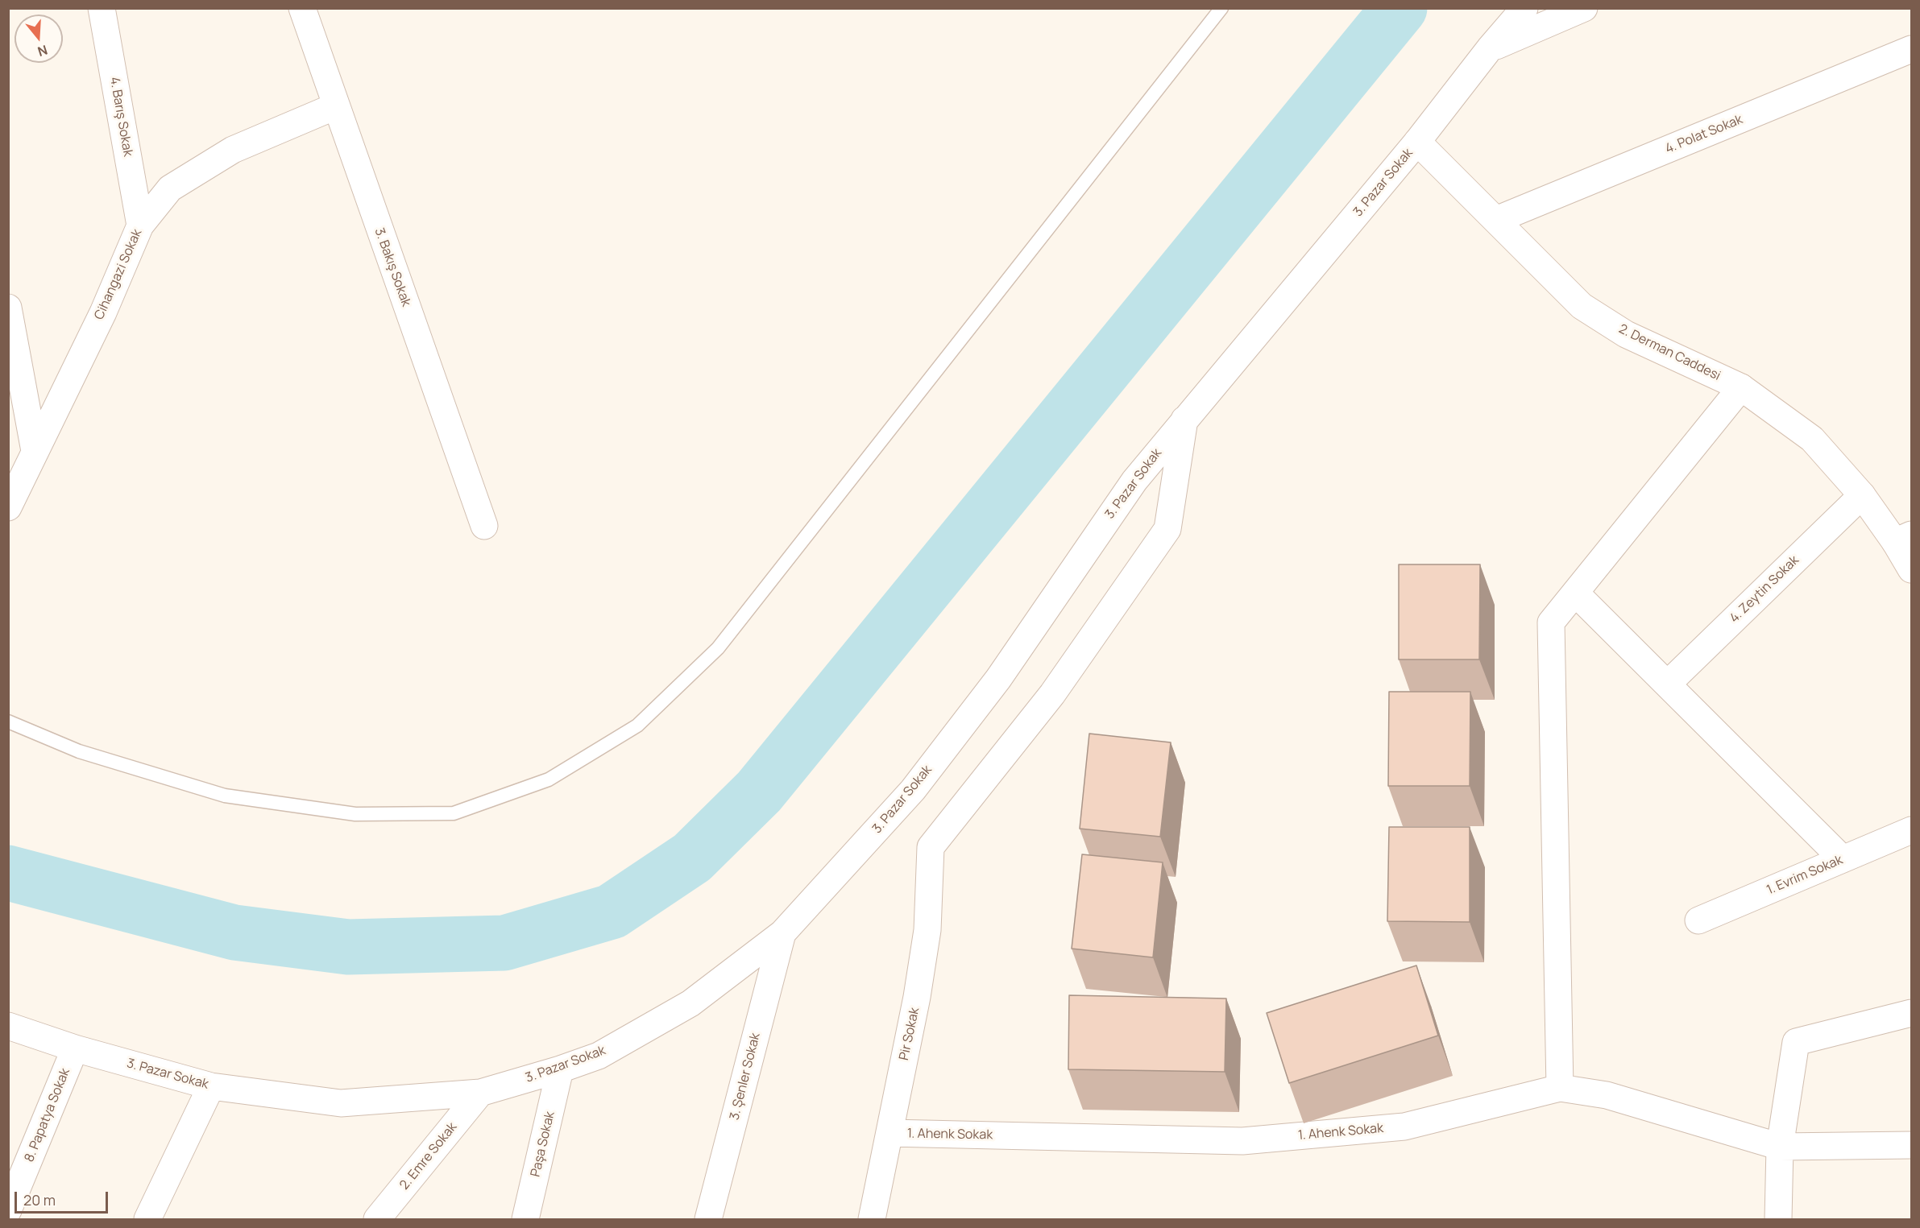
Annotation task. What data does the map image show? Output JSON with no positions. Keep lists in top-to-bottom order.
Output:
{
  "streets": {
    "street": [
      "4. Barış Sokak",
      "4. Polat Sokak",
      "3. Pazar Sokak",
      "3. Bakış Sokak",
      "Cihangazi Sokak",
      "2. Derman Caddesi",
      "4. Zeytin Sokak",
      "1. Evrim Sokak",
      "Pir Sokak",
      "3. Şenler Sokak",
      "8. Papatya Sokak",
      "1. Ahenk Sokak",
      "Paşa Sokak",
      "2. Emre Sokak"
    ]
  },
  "crossings": [
    ["4. Barış Sokak", "Cihangazi Sokak"],
    ["4. Polat Sokak", "2. Derman Caddesi"],
    ["3. Pazar Sokak", "2. Derman Caddesi"],
    ["3. Pazar Sokak", "Pir Sokak"],
    ["3. Pazar Sokak", "3. Şenler Sokak"],
    ["3. Pazar Sokak", "8. Papatya Sokak"],
    ["3. Pazar Sokak", "Paşa Sokak"],
    ["3. Pazar Sokak", "2. Emre Sokak"],
    ["3. Bakış Sokak", "Cihangazi Sokak"],
    ["2. Derman Caddesi", "4. Zeytin Sokak"],
    ["Pir Sokak", "1. Ahenk Sokak"]
  ],
  "scale_bar": "20 m",
  "north": "bottom"
}
